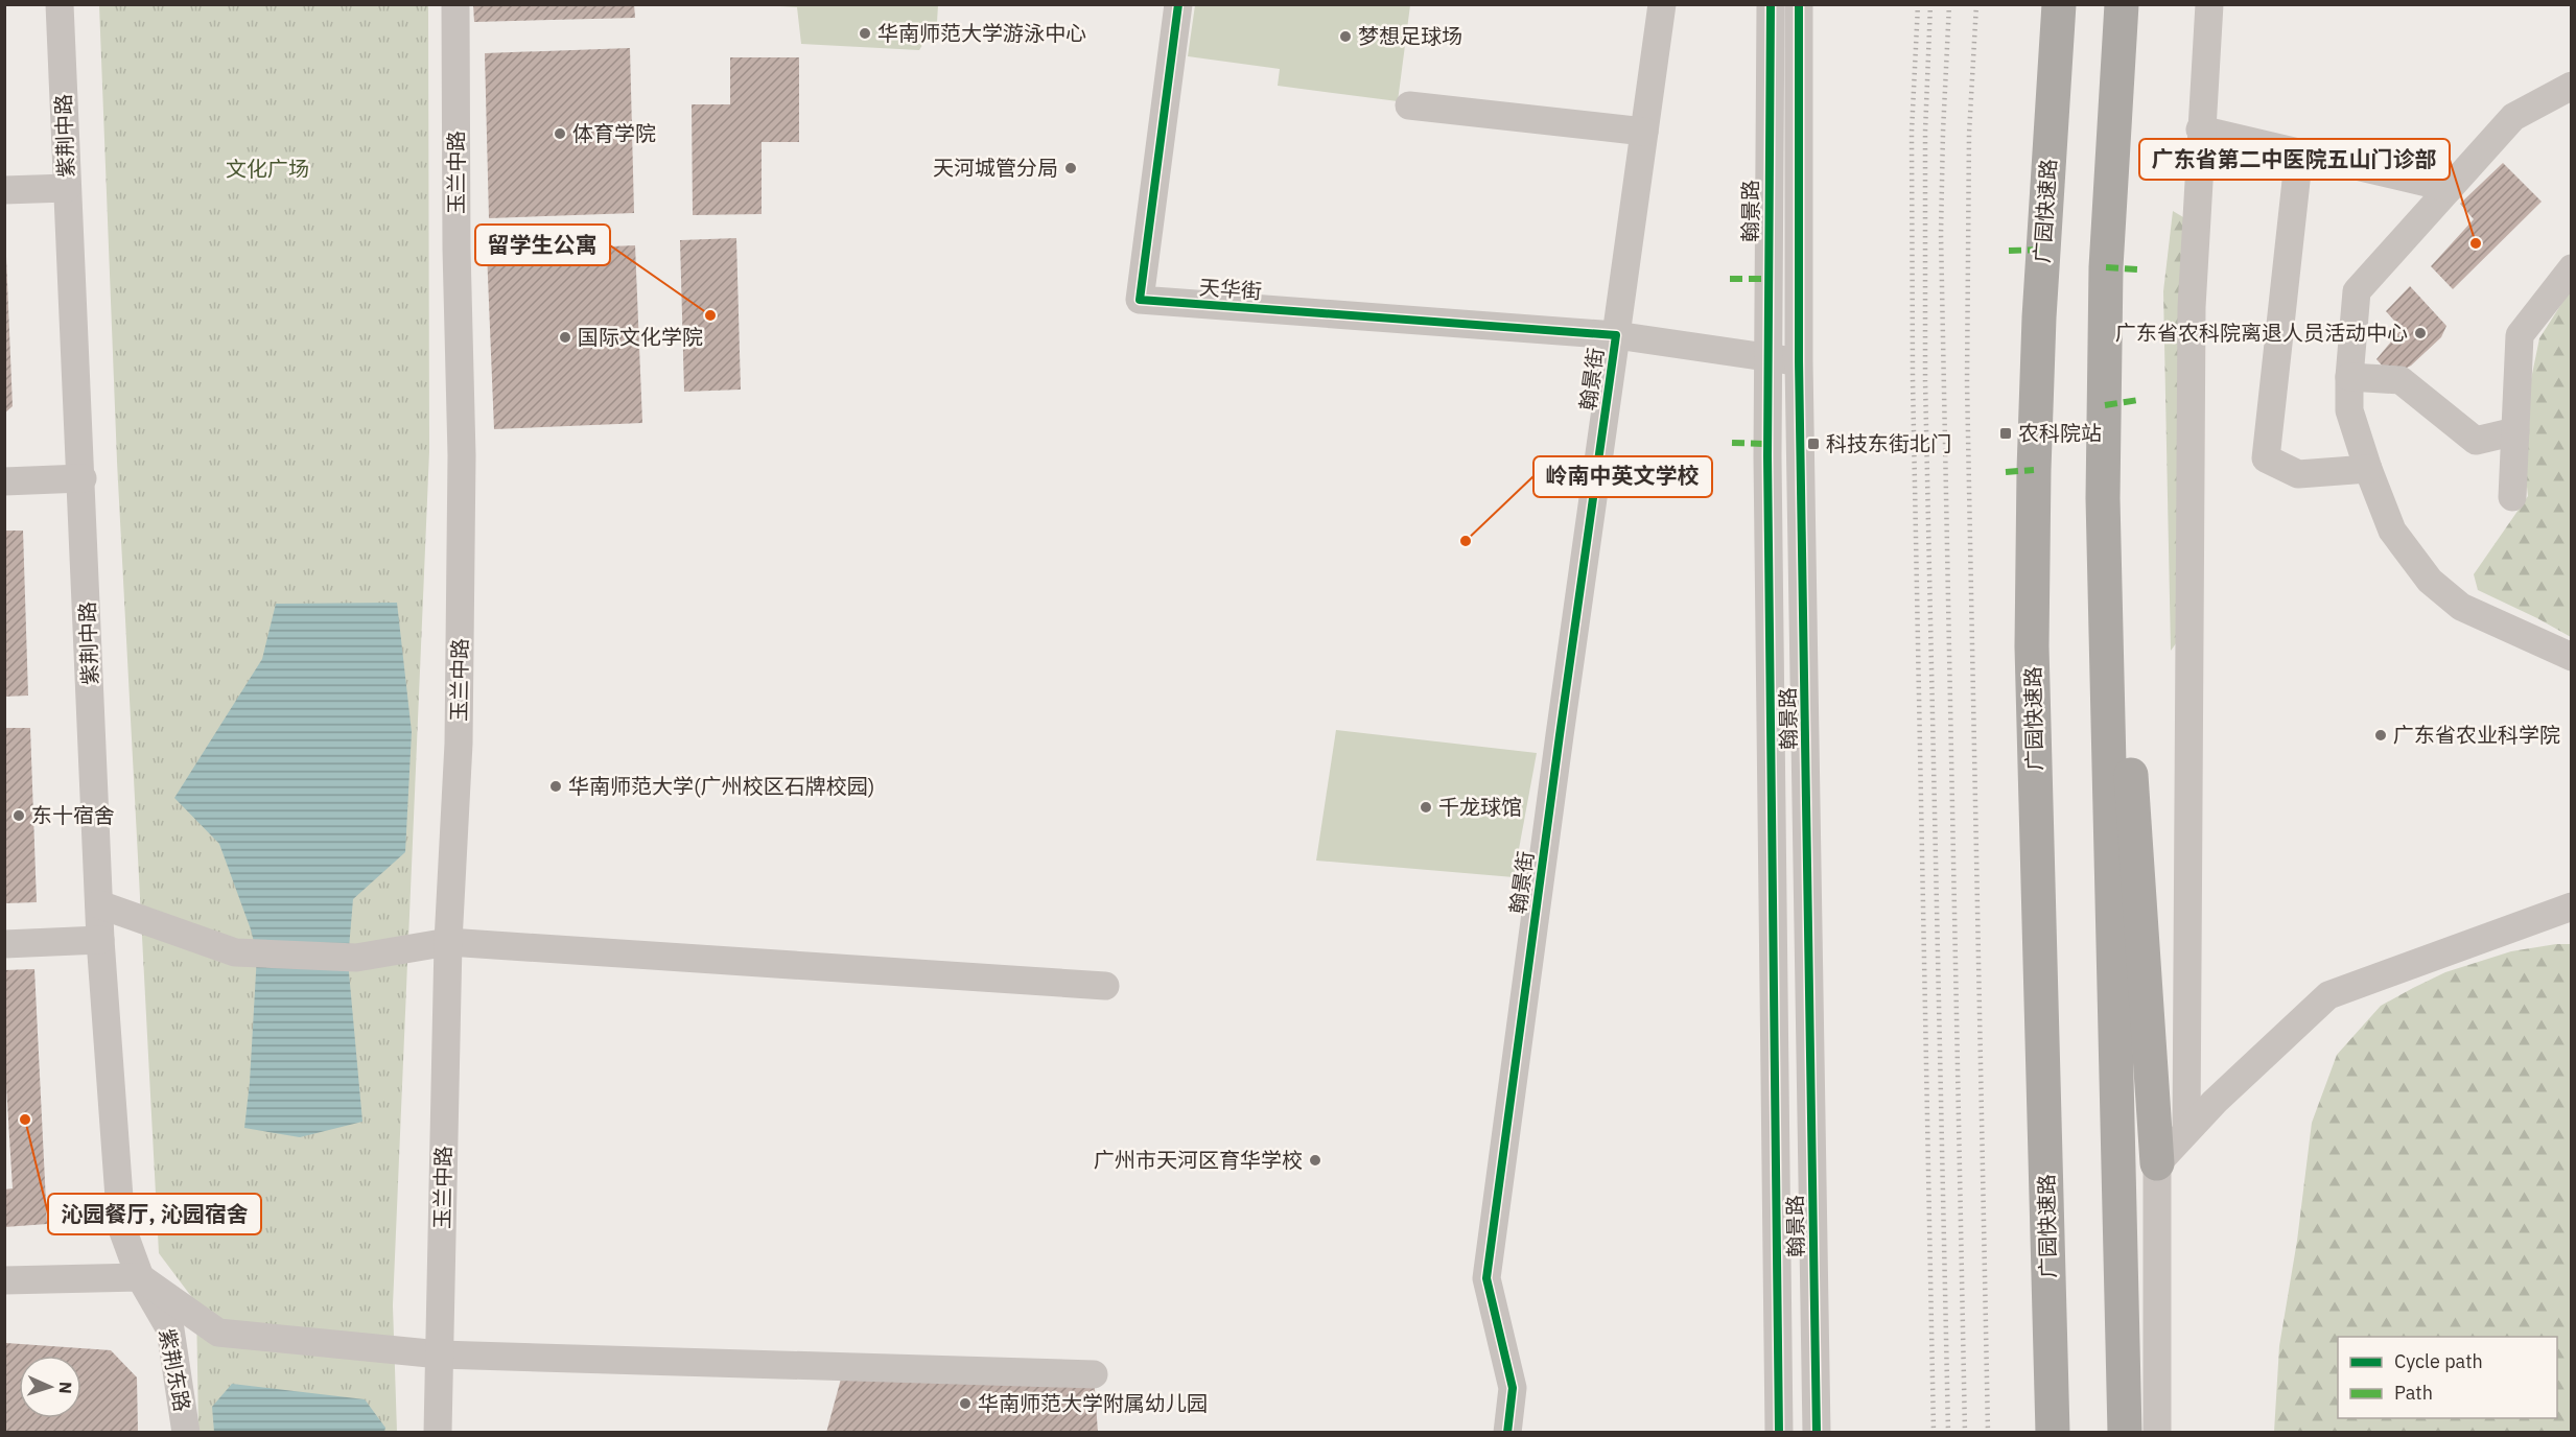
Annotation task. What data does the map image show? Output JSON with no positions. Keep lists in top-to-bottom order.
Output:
{
  "streets": {
    "highway": ["广园快速路"],
    "street": [
      "紫荆中路",
      "玉兰中路",
      "翰景路",
      "天华街",
      "翰景街",
      "紫荆东路"
    ]
  },
  "crossings": [
    ["紫荆中路", "紫荆东路"],
    ["翰景路", "天华街"],
    ["天华街", "翰景街"]
  ],
  "parks": ["文化广场"],
  "places": {
    "other": [
      "华南师范大学游泳中心",
      "梦想足球场",
      "体育学院",
      "天河城管分局",
      "广东省第二中医院五山门诊部",
      "留学生公寓",
      "广东省农科院离退人员活动中心",
      "国际文化学院",
      "岭南中英文学校",
      "广东省农业科学院",
      "华南师范大学(广州校区石牌校园)",
      "千龙球馆",
      "东十宿舍",
      "沁园餐厅, 沁园宿舍",
      "广州市天河区育华学校",
      "华南师范大学附属幼儿园"
    ],
    "transit": ["农科院站", "科技东街北门"]
  },
  "legend": ["Cycle path", "Path"],
  "north": "right"
}
